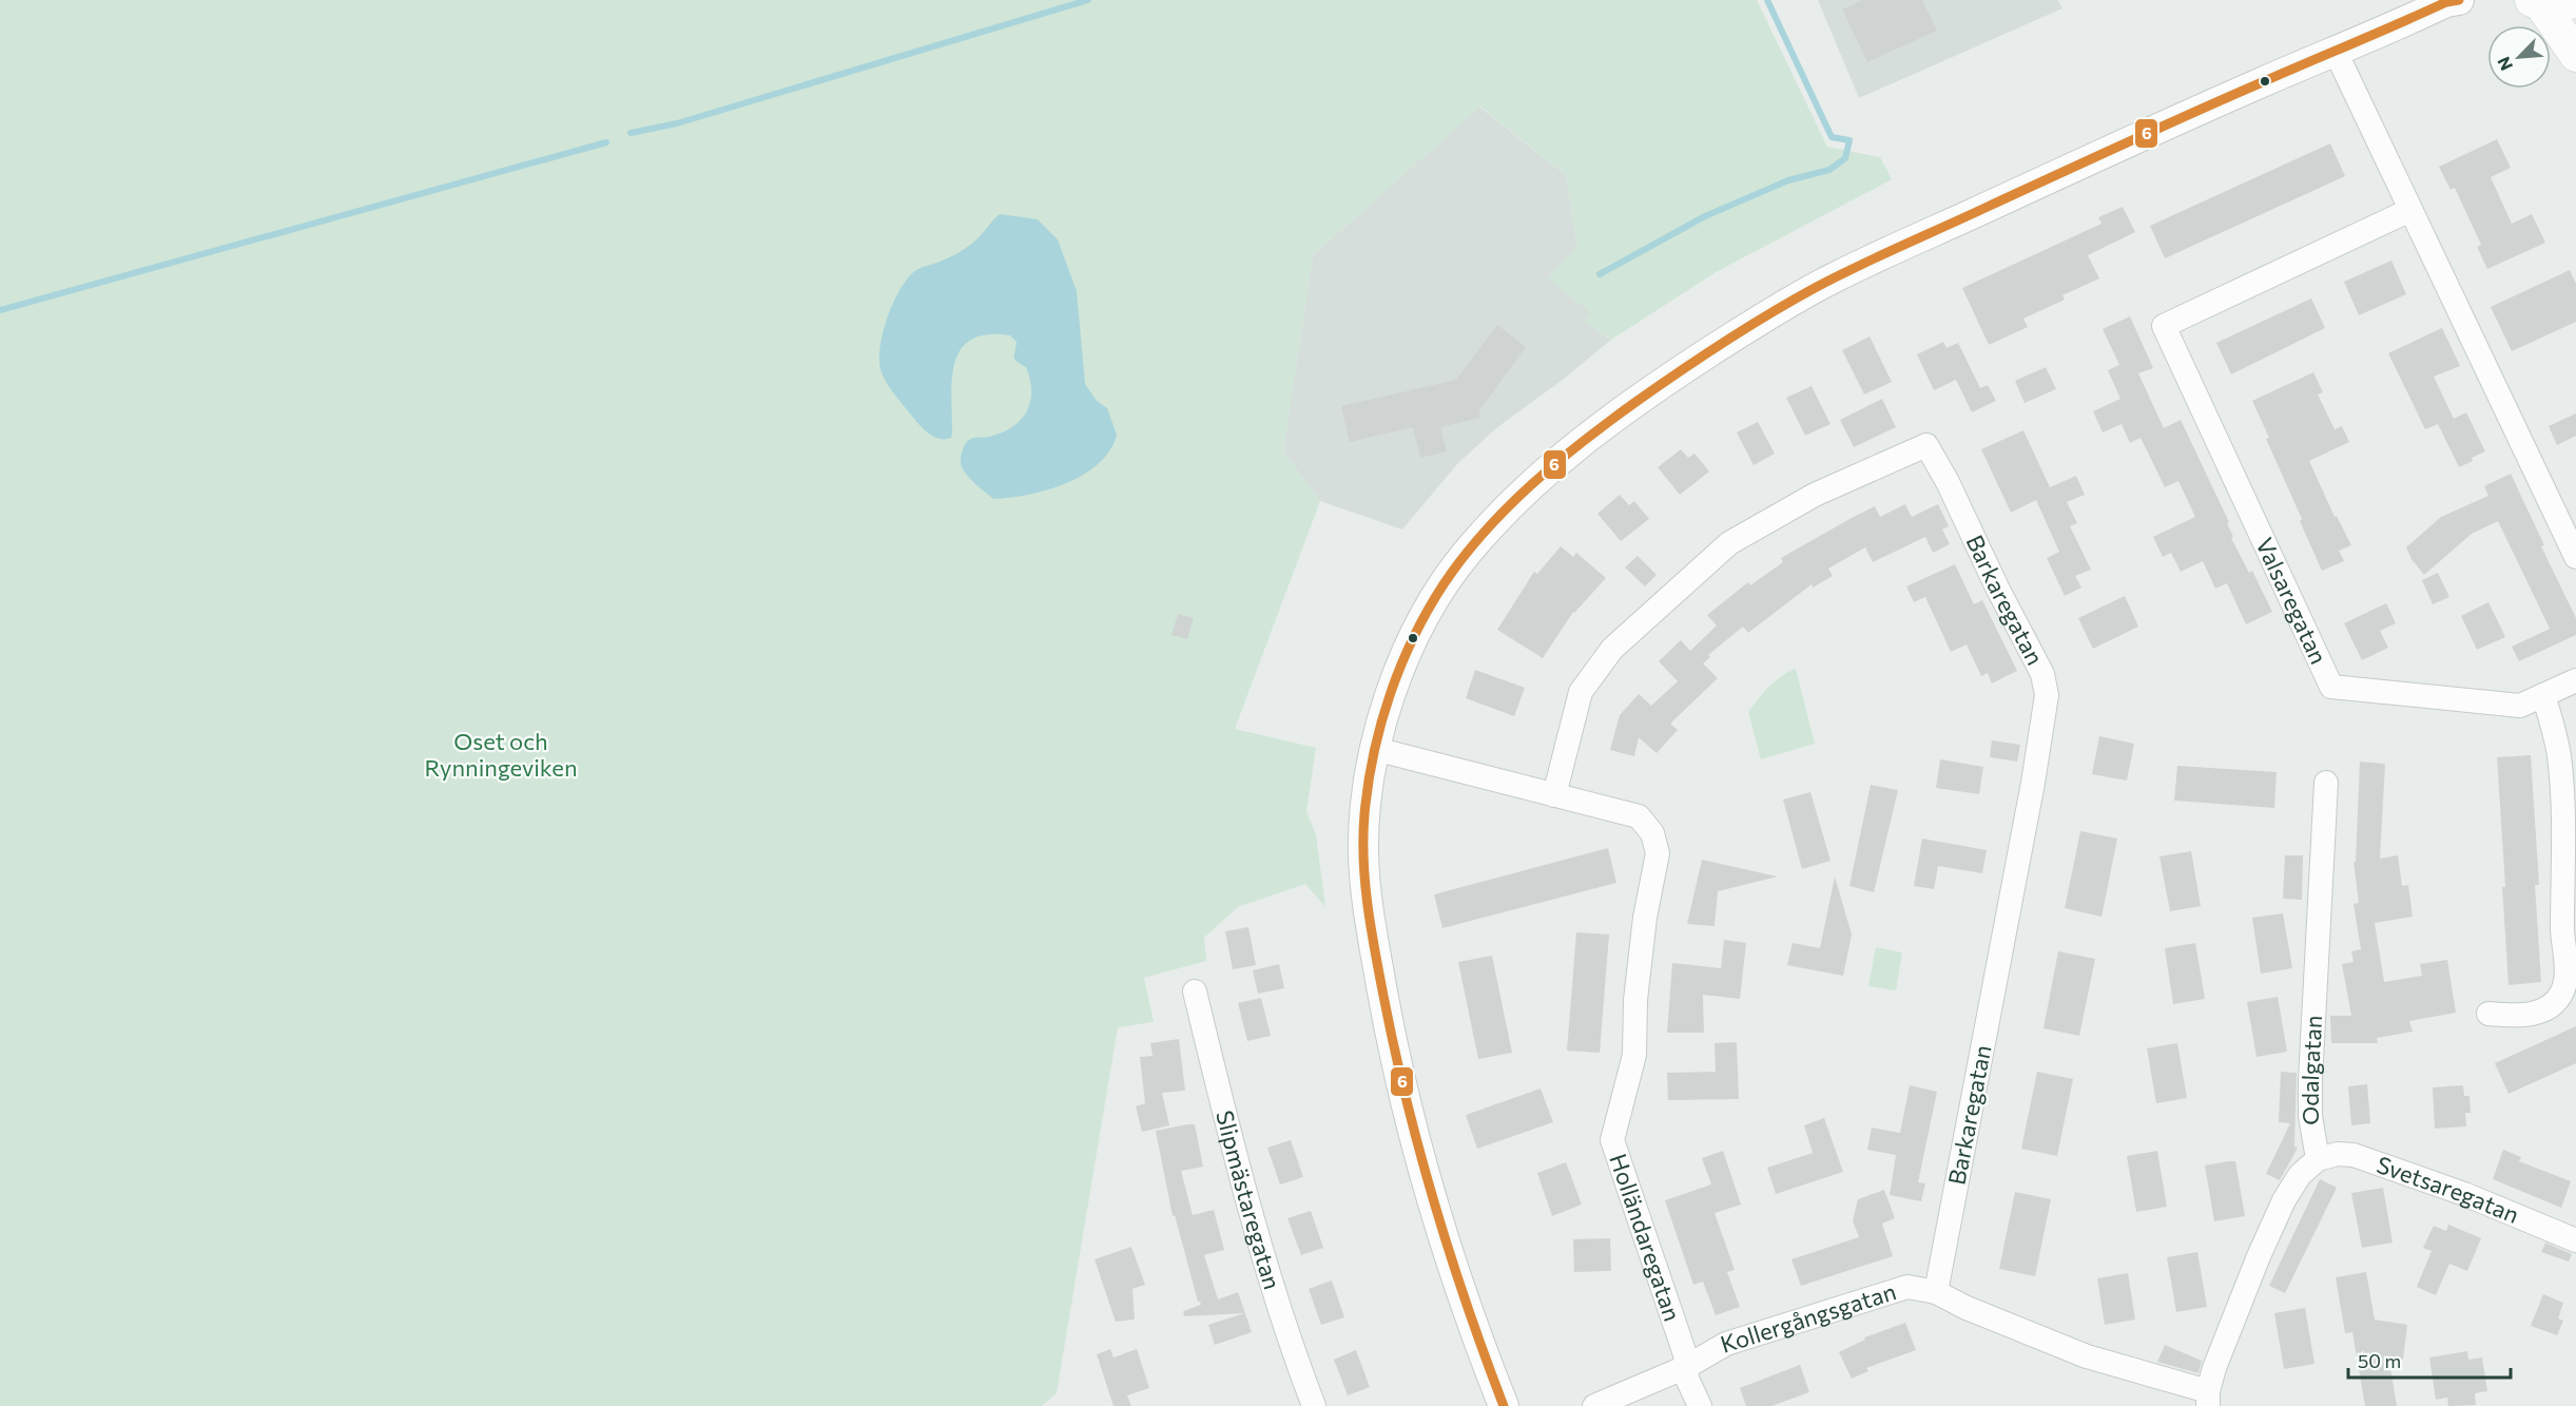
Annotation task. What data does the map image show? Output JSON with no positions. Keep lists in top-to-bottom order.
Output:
{
  "streets": {
    "street": [
      "Barkaregatan",
      "Valsaregatan",
      "Odalgatan",
      "Svetsaregatan",
      "Slipmästaregatan",
      "Holländaregatan",
      "Kollergångsgatan"
    ]
  },
  "crossings": [
    ["Barkaregatan", "Holländaregatan"],
    ["Barkaregatan", "Kollergångsgatan"],
    ["Odalgatan", "Svetsaregatan"],
    ["Odalgatan", "Kollergångsgatan"],
    ["Holländaregatan", "Kollergångsgatan"]
  ],
  "parks": ["Oset och Rynningeviken"],
  "lines": ["transit line 6"],
  "scale_bar": "50 m",
  "north": "bottom left"
}
